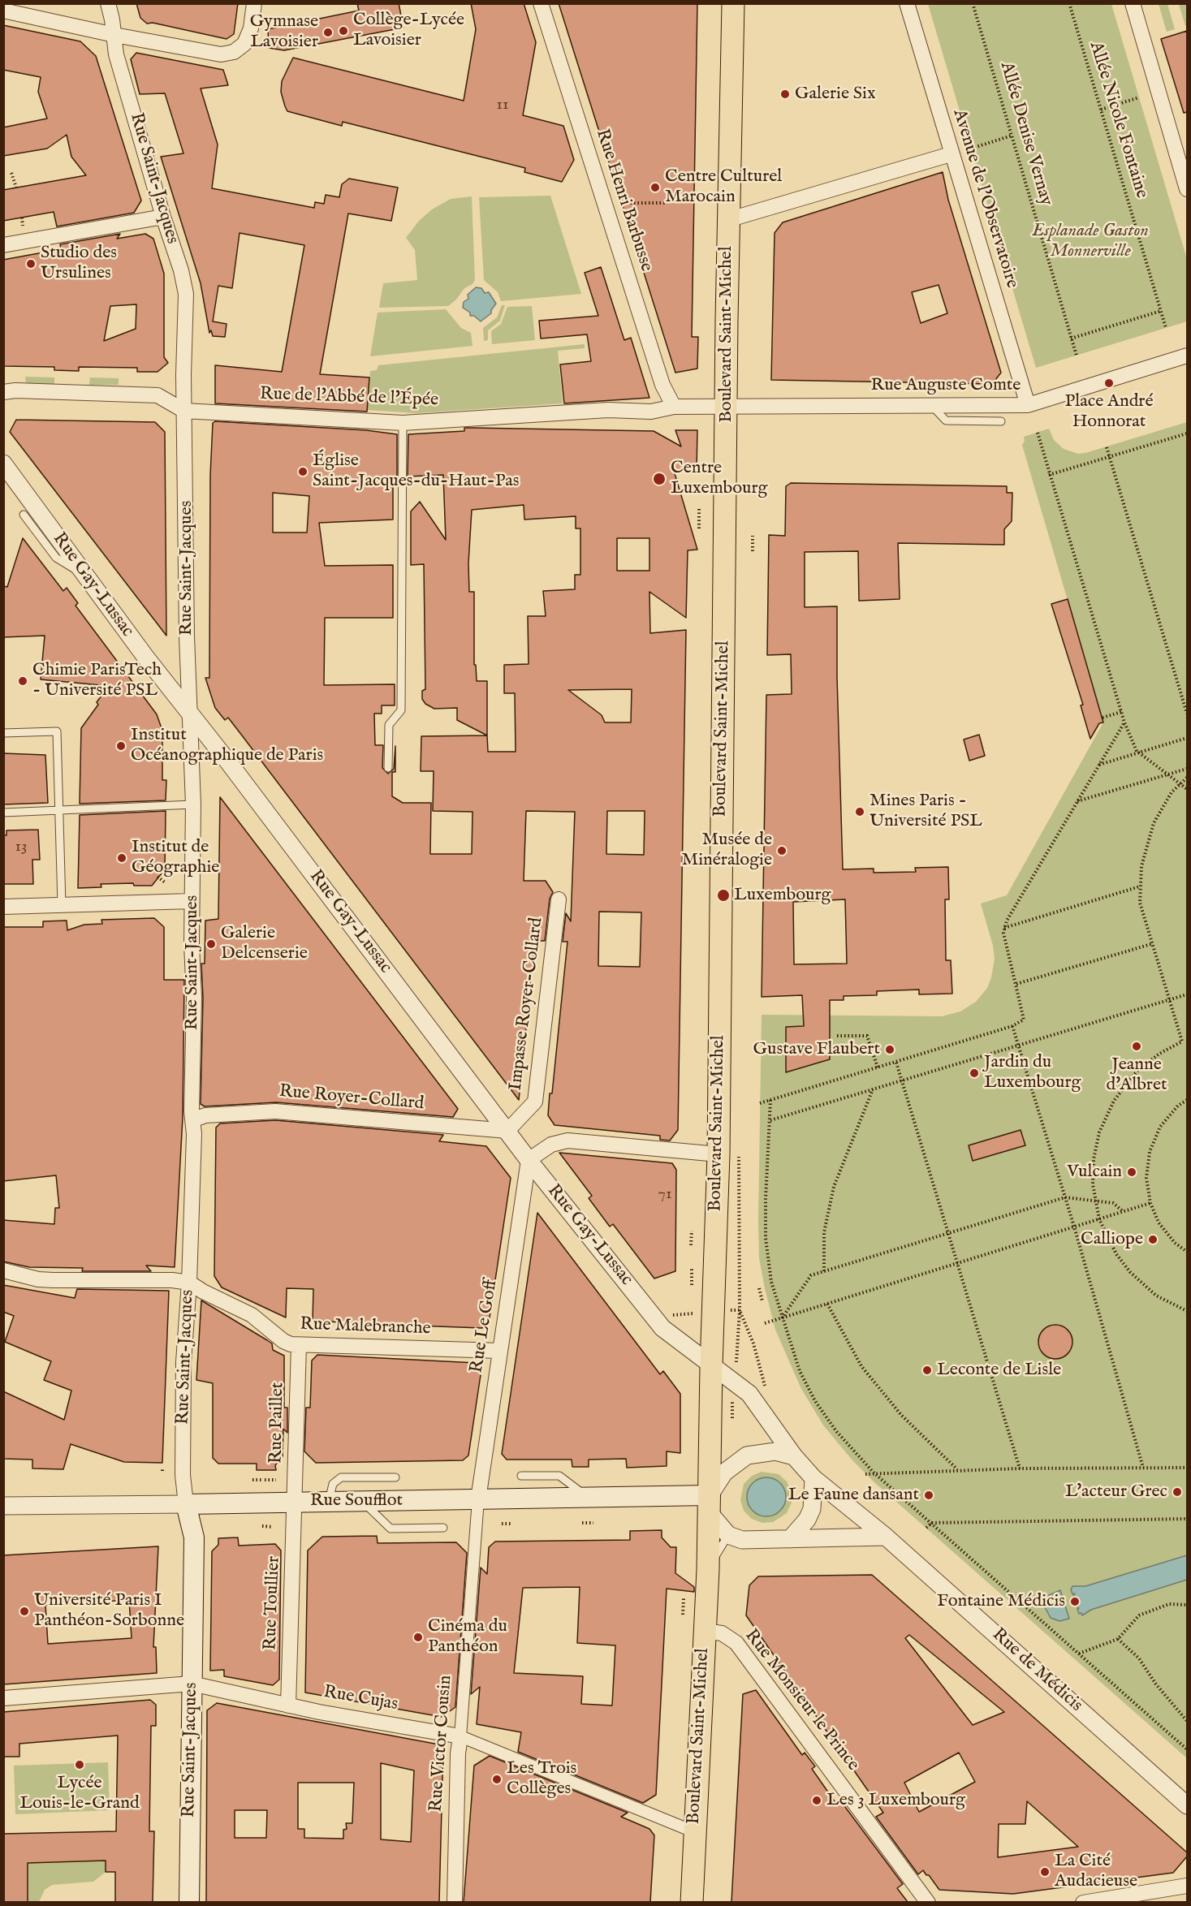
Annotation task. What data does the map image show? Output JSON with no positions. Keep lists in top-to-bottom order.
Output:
{
  "streets": {
    "main road": ["Rue Saint-Jacques", "Boulevard Saint-Michel", "Rue Soufflot"],
    "street": [
      "Avenue de l'Observatoire",
      "Rue Henri Barbusse",
      "Rue Auguste Comte",
      "Rue de l'Abbé de l'Épée",
      "Rue Gay-Lussac",
      "Impasse Royer-Collard",
      "Rue Royer-Collard",
      "Rue Le Goff",
      "Rue Malebranche",
      "Rue Paillet",
      "Rue Toullier",
      "Rue de Médicis",
      "Rue Cujas",
      "Rue Monsieur le Prince",
      "Rue Victor Cousin"
    ],
    "path": ["Allée Nicole Fontaine", "Allée Denise Vernay"]
  },
  "crossings": [
    ["Rue Saint-Jacques", "Rue de l'Abbé de l'Épée"],
    ["Rue Saint-Jacques", "Rue Gay-Lussac"],
    ["Rue Saint-Jacques", "Rue Royer-Collard"],
    ["Rue Saint-Jacques", "Rue Malebranche"],
    ["Rue Saint-Jacques", "Rue Soufflot"],
    ["Rue Saint-Jacques", "Rue Cujas"],
    ["Avenue de l'Observatoire", "Rue Auguste Comte"],
    ["Rue Henri Barbusse", "Rue de l'Abbé de l'Épée"],
    ["Boulevard Saint-Michel", "Rue Auguste Comte"],
    ["Boulevard Saint-Michel", "Rue de l'Abbé de l'Épée"],
    ["Boulevard Saint-Michel", "Rue Gay-Lussac"],
    ["Boulevard Saint-Michel", "Rue Soufflot"],
    ["Boulevard Saint-Michel", "Rue de Médicis"],
    ["Boulevard Saint-Michel", "Rue Cujas"],
    ["Boulevard Saint-Michel", "Rue Monsieur le Prince"],
    ["Rue Auguste Comte", "Rue de l'Abbé de l'Épée"],
    ["Rue Gay-Lussac", "Impasse Royer-Collard"],
    ["Rue Gay-Lussac", "Rue Royer-Collard"],
    ["Rue Gay-Lussac", "Rue Le Goff"],
    ["Rue Gay-Lussac", "Rue Soufflot"],
    ["Rue Gay-Lussac", "Rue de Médicis"],
    ["Impasse Royer-Collard", "Rue Royer-Collard"],
    ["Rue Le Goff", "Rue Malebranche"],
    ["Rue Le Goff", "Rue Soufflot"],
    ["Rue Le Goff", "Rue Victor Cousin"],
    ["Rue Malebranche", "Rue Paillet"],
    ["Rue Paillet", "Rue Soufflot"],
    ["Rue Paillet", "Rue Toullier"],
    ["Rue Soufflot", "Rue Toullier"],
    ["Rue Soufflot", "Rue de Médicis"],
    ["Rue Soufflot", "Rue Victor Cousin"],
    ["Rue Toullier", "Rue Cujas"],
    ["Rue Cujas", "Rue Victor Cousin"]
  ],
  "parks": ["Esplanade Gaston Monnerville"],
  "places": [
    "Collège-Lycée Lavoisier",
    "Gymnase Lavoisier",
    "Galerie Six",
    "Centre Culturel Marocain",
    "Studio des Ursulines",
    "Place André Honnorat",
    "Église Saint-Jacques-du-Haut-Pas",
    "Centre Luxembourg",
    "Chimie ParisTech - Université PSL",
    "Institut Océanographique de Paris",
    "Mines Paris - Université PSL",
    "Musée de Minéralogie",
    "Institut de Géographie",
    "Luxembourg",
    "Galerie Delcenserie",
    "Jeanne d'Albret",
    "Gustave Flaubert",
    "Jardin du Luxembourg",
    "Vulcain",
    "Calliope",
    "Leconte de Lisle",
    "L'acteur Grec",
    "Le Faune dansant",
    "Fontaine Médicis",
    "Université Paris I Panthéon-Sorbonne",
    "Cinéma du Panthéon",
    "Lycée Louis-le-Grand",
    "Les Trois Collèges",
    "Les 3 Luxembourg",
    "La Cité Audacieuse"
  ],
  "house_numbers": ["11", "13", "71"]
}
